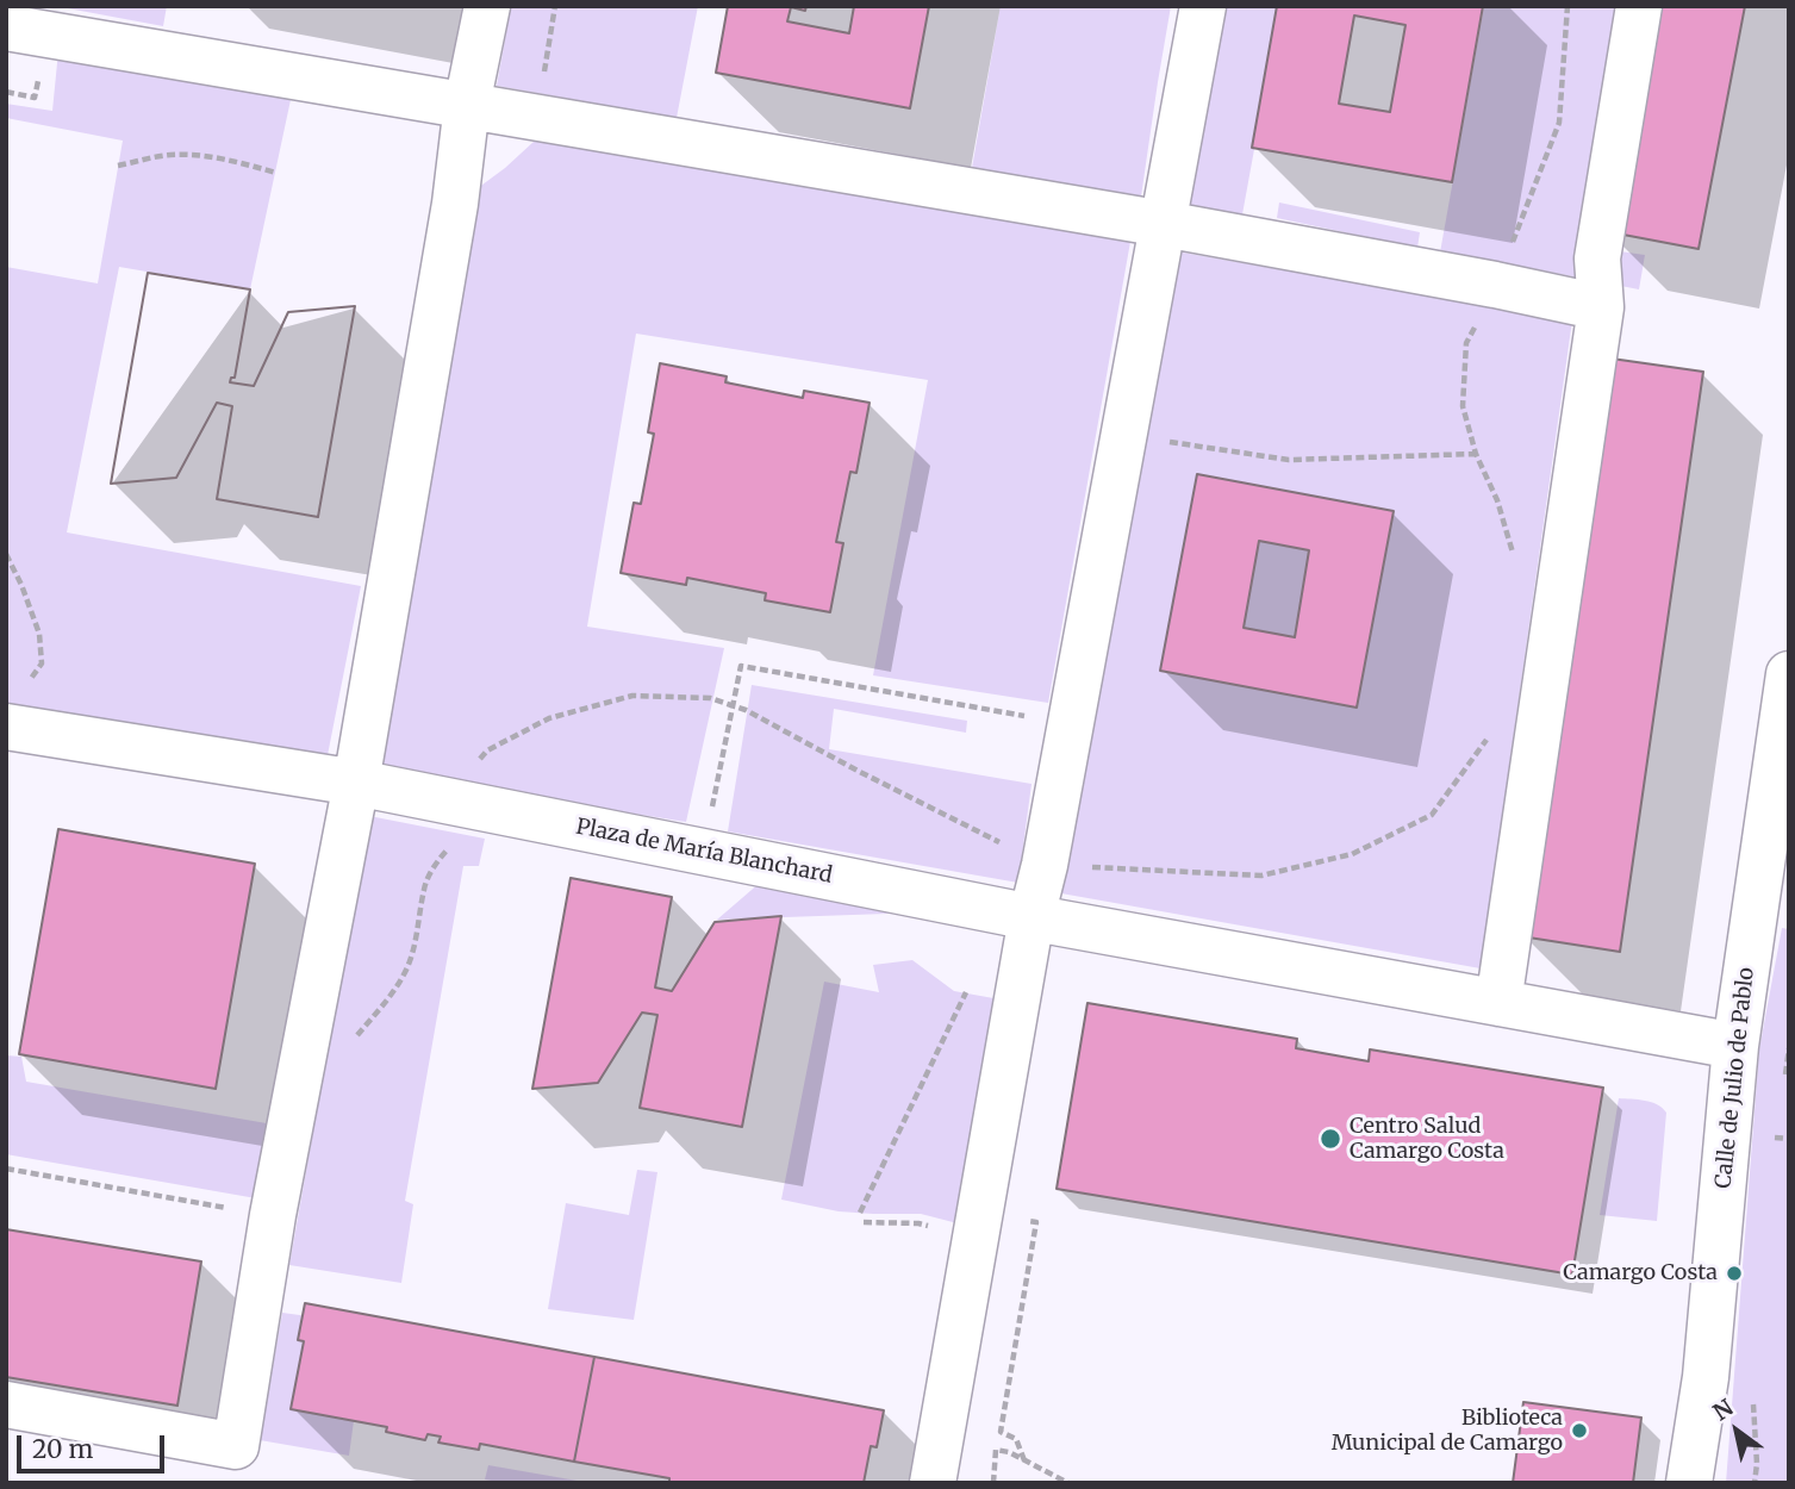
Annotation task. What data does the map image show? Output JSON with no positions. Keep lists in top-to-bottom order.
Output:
{
  "streets": {
    "street": ["Plaza de María Blanchard", "Calle de Julio de Pablo"]
  },
  "crossings": [
    ["Plaza de María Blanchard", "Calle de Julio de Pablo"]
  ],
  "places": ["Centro Salud Camargo Costa", "Camargo Costa", "Biblioteca Municipal de Camargo"],
  "scale_bar": "20 m",
  "north": "top left"
}
